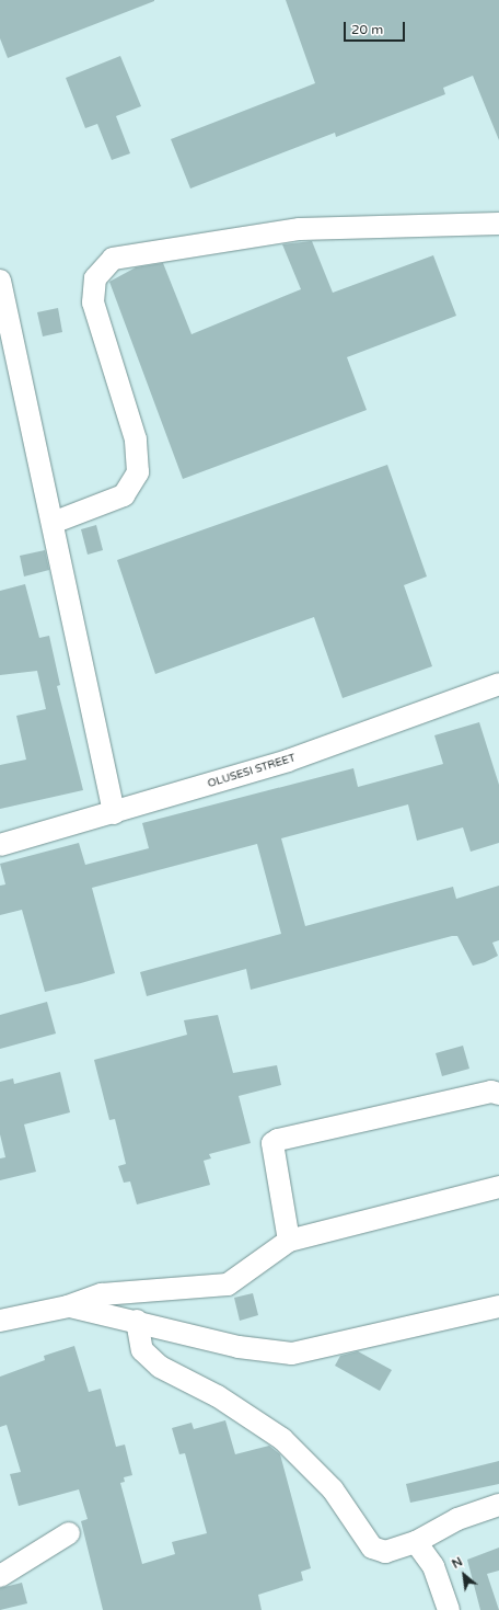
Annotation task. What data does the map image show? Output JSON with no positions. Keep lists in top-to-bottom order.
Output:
{
  "streets": {
    "street": ["OLUSESI STREET"]
  },
  "scale_bar": "20 m",
  "north": "top left"
}
